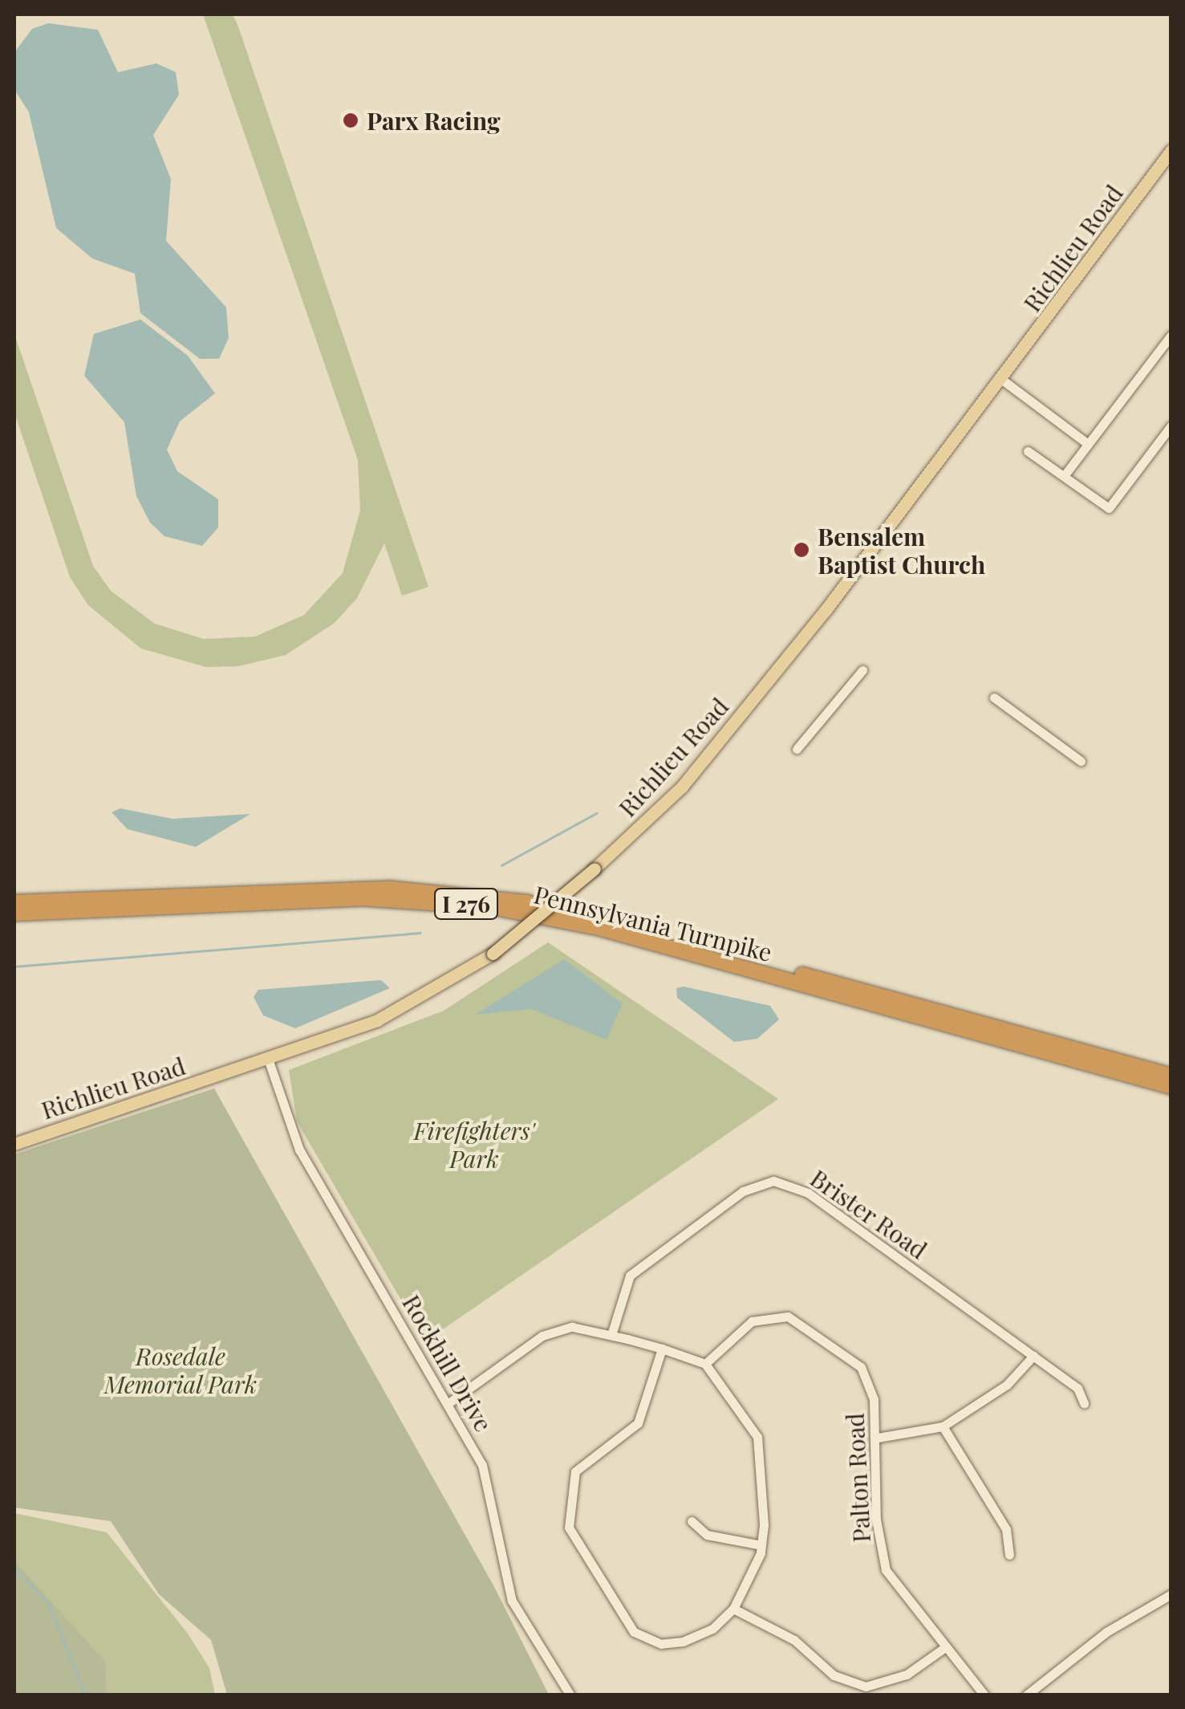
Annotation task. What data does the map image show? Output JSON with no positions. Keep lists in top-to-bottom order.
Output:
{
  "streets": {
    "highway": ["I 276", "Pennsylvania Turnpike"],
    "main road": ["Richlieu Road"],
    "street": ["Brister Road", "Rockhill Drive", "Palton Road"]
  },
  "crossings": [
    ["Richlieu Road", "Rockhill Drive"]
  ],
  "parks": ["Firefighters' Park", "Rosedale Memorial Park"],
  "places": ["Parx Racing", "Bensalem Baptist Church"]
}
